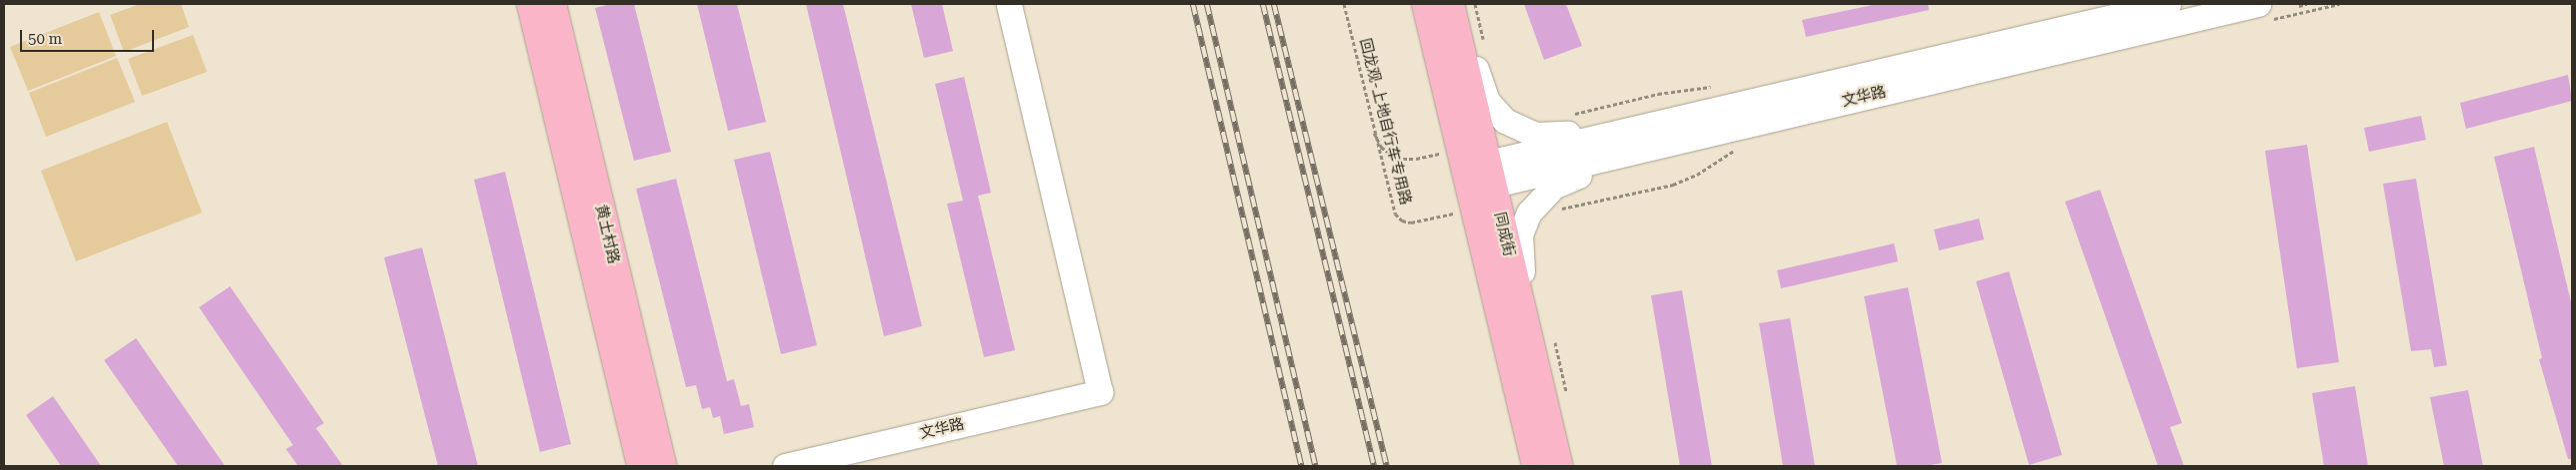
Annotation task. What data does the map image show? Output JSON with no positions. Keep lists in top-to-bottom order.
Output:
{
  "streets": {
    "main road": ["黄土村路", "同成街"],
    "street": ["文华路"],
    "path": ["回龙观-上地自行车专用路"]
  },
  "crossings": [
    ["文华路", "同成街"]
  ],
  "scale_bar": "50 m"
}
